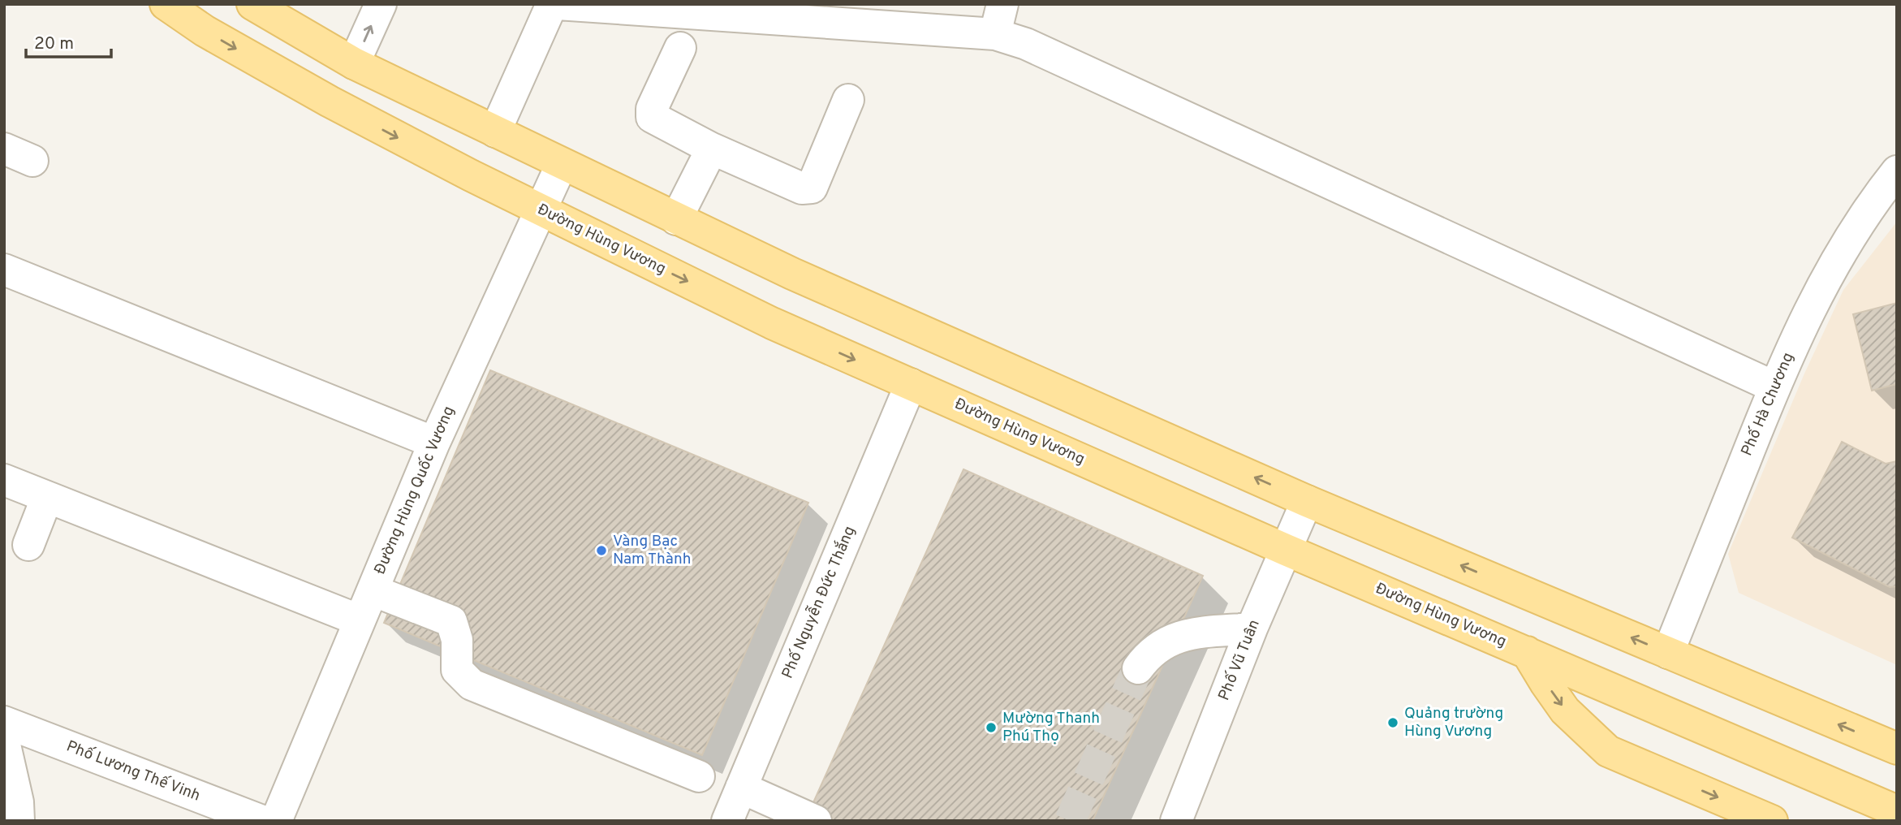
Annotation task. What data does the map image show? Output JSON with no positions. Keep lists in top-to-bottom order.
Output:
{
  "streets": {
    "main road": ["Đường Hùng Vương"],
    "street": [
      "Phố Hà Chương",
      "Đường Hùng Quốc Vương",
      "Phố Nguyễn Đức Thắng",
      "Phố Vũ Tuân",
      "Phố Lương Thế Vinh"
    ]
  },
  "crossings": [
    ["Đường Hùng Vương", "Đường Hùng Quốc Vương"],
    ["Đường Hùng Vương", "Phố Nguyễn Đức Thắng"],
    ["Đường Hùng Vương", "Phố Vũ Tuân"]
  ],
  "places": ["Vàng Bạc Nam Thành", "Quảng trường Hùng Vương", "Mường Thanh Phú Thọ"],
  "scale_bar": "20 m"
}
